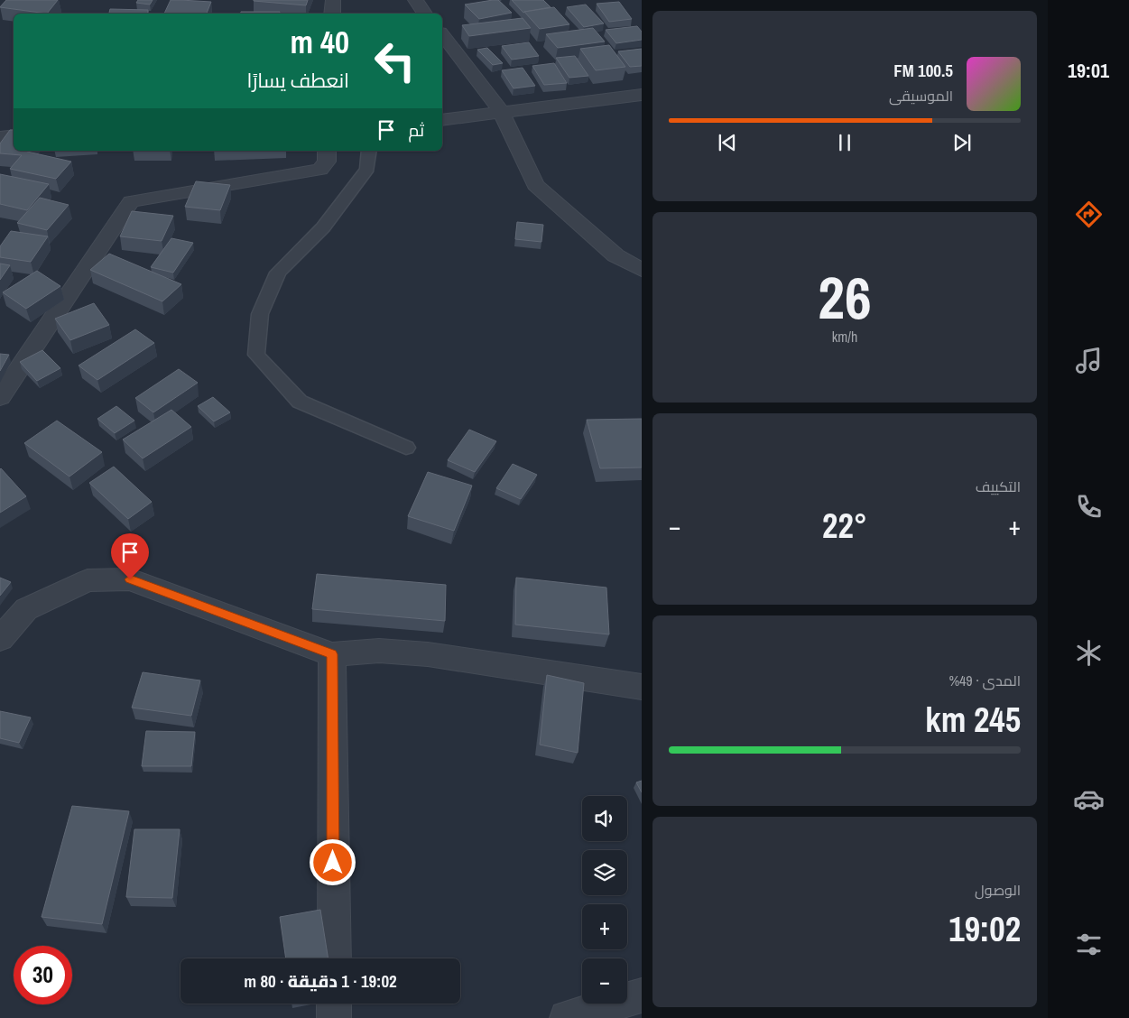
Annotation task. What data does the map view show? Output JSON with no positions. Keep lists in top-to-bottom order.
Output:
{
  "page": {
    "tabs": "19:01",
    "turn": ["40 m", "انعطف يسارًا"],
    "song": ["100.5 FM", "الموسيقى"],
    "then": "ثم",
    "tile": [
      ["26", "km/h"],
      "التكييف",
      ["المدى · 49%", "245 km"],
      ["الوصول", "19:02"]
    ],
    "heat": ["−", "22°", "+"],
    "map_buttons": ["+", "−"],
    "limit": "30",
    "trip": "19:02 · 1 دقيقة · 80 m"
  }
}
